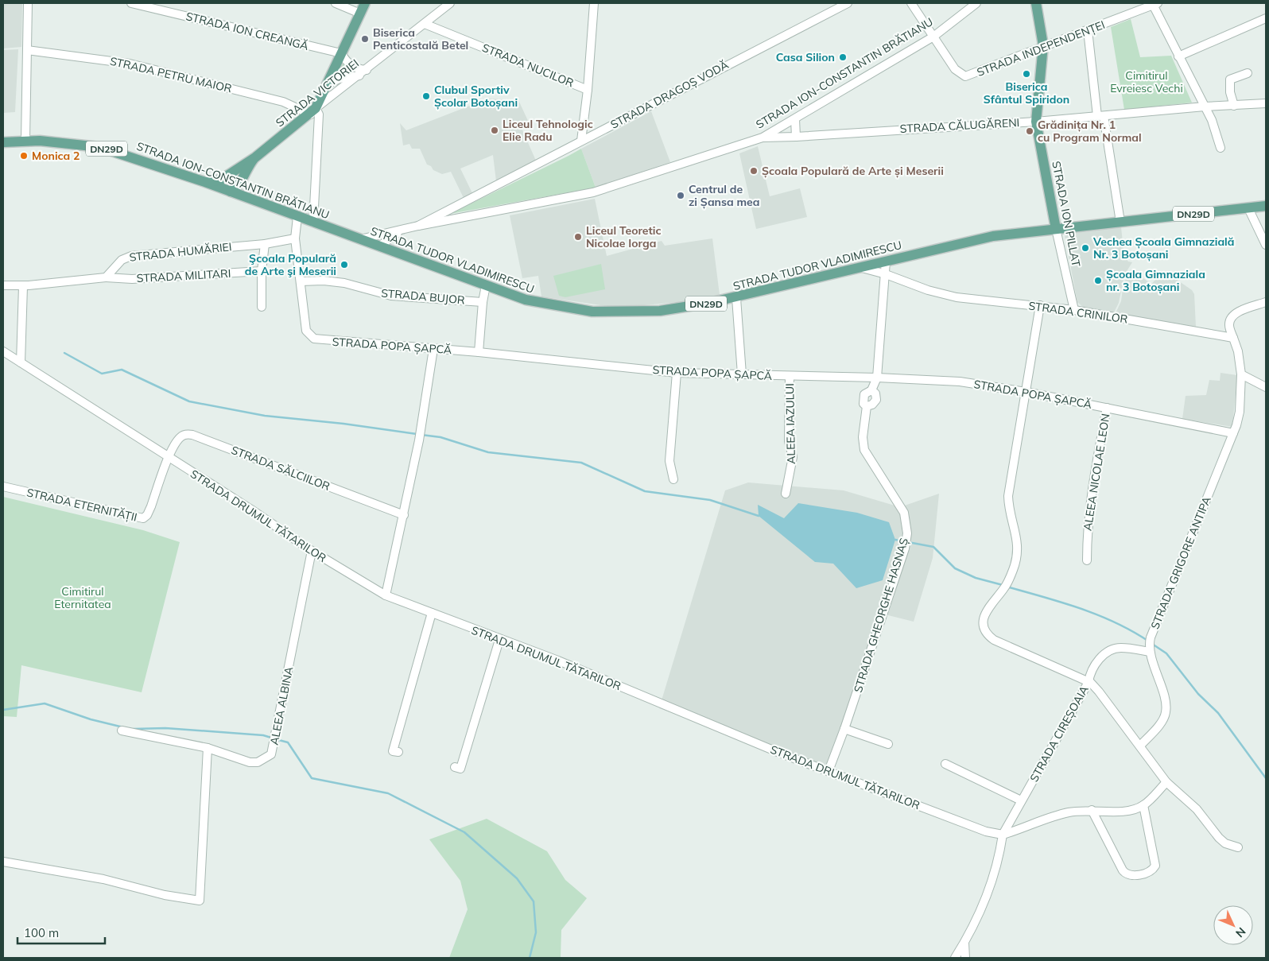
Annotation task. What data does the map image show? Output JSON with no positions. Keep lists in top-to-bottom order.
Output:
{
  "streets": {
    "main road": [
      "STRADA ION-CONSTANTIN BRĂTIANU",
      "STRADA VICTORIEI",
      "DN29D",
      "STRADA ION PILLAT",
      "STRADA TUDOR VLADIMIRESCU"
    ],
    "street": [
      "STRADA ION CREANGĂ",
      "STRADA INDEPENDENȚEI",
      "STRADA NUCILOR",
      "STRADA PETRU MAIOR",
      "STRADA DRAGOȘ VODĂ",
      "STRADA CĂLUGĂRENI",
      "STRADA HUMĂRIEI",
      "STRADA MILITARI",
      "STRADA BUJOR",
      "STRADA CRINILOR",
      "STRADA POPA ȘAPCĂ",
      "ALEEA IAZULUI",
      "STRADA SĂLCIILOR",
      "ALEEA NICOLAE LEON",
      "STRADA ETERNITĂȚII",
      "STRADA DRUMUL TĂTARILOR",
      "STRADA GRIGORE ANTIPA",
      "STRADA GHEORGHE HASNAȘ",
      "ALEEA ALBINA",
      "STRADA CIREȘOAIA"
    ]
  },
  "crossings": [
    ["STRADA INDEPENDENȚEI", "STRADA ION-CONSTANTIN BRĂTIANU"],
    ["STRADA INDEPENDENȚEI", "STRADA ION PILLAT"],
    ["STRADA NUCILOR", "STRADA VICTORIEI"],
    ["STRADA ION-CONSTANTIN BRĂTIANU", "STRADA VICTORIEI"],
    ["STRADA ION-CONSTANTIN BRĂTIANU", "STRADA DRAGOȘ VODĂ"],
    ["STRADA ION-CONSTANTIN BRĂTIANU", "STRADA CĂLUGĂRENI"],
    ["STRADA ION-CONSTANTIN BRĂTIANU", "STRADA TUDOR VLADIMIRESCU"],
    ["STRADA ION-CONSTANTIN BRĂTIANU", "STRADA POPA ȘAPCĂ"],
    ["STRADA PETRU MAIOR", "STRADA VICTORIEI"],
    ["STRADA DRAGOȘ VODĂ", "STRADA TUDOR VLADIMIRESCU"],
    ["STRADA CĂLUGĂRENI", "STRADA ION PILLAT"],
    ["STRADA ION PILLAT", "STRADA TUDOR VLADIMIRESCU"],
    ["STRADA ION PILLAT", "STRADA CRINILOR"],
    ["STRADA HUMĂRIEI", "STRADA MILITARI"],
    ["STRADA HUMĂRIEI", "STRADA POPA ȘAPCĂ"],
    ["STRADA TUDOR VLADIMIRESCU", "STRADA CRINILOR"],
    ["STRADA TUDOR VLADIMIRESCU", "STRADA GHEORGHE HASNAȘ"],
    ["STRADA BUJOR", "STRADA POPA ȘAPCĂ"],
    ["STRADA CRINILOR", "STRADA GHEORGHE HASNAȘ"],
    ["STRADA POPA ȘAPCĂ", "ALEEA IAZULUI"],
    ["STRADA POPA ȘAPCĂ", "ALEEA NICOLAE LEON"],
    ["STRADA POPA ȘAPCĂ", "STRADA GRIGORE ANTIPA"],
    ["STRADA POPA ȘAPCĂ", "STRADA GHEORGHE HASNAȘ"],
    ["STRADA SĂLCIILOR", "STRADA ETERNITĂȚII"],
    ["STRADA SĂLCIILOR", "STRADA DRUMUL TĂTARILOR"],
    ["STRADA ETERNITĂȚII", "STRADA DRUMUL TĂTARILOR"],
    ["STRADA DRUMUL TĂTARILOR", "STRADA GHEORGHE HASNAȘ"],
    ["STRADA DRUMUL TĂTARILOR", "ALEEA ALBINA"],
    ["STRADA DRUMUL TĂTARILOR", "STRADA CIREȘOAIA"],
    ["STRADA GRIGORE ANTIPA", "STRADA CIREȘOAIA"]
  ],
  "parks": ["Cimitirul Evreiesc Vechi", "Cimitirul Eternitatea"],
  "places": [
    "Biserica Penticostală Betel",
    "Casa Silion",
    "Biserica Sfântul Spiridon",
    "Clubul Sportiv Școlar Botoșani",
    "Liceul Tehnologic Elie Radu",
    "Grădinița Nr. 1 cu Program Normal",
    "Monica 2",
    "Școala Populară de Arte și Meserii",
    "Centrul de zi Șansa mea",
    "Liceul Teoretic Nicolae Iorga",
    "Vechea Școala Gimnazială Nr. 3 Botoșani",
    "Şcoala Populară de Arte şi Meserii",
    "Școala Gimnaziala nr. 3 Botoșani"
  ],
  "scale_bar": "100 m",
  "north": "bottom right"
}
